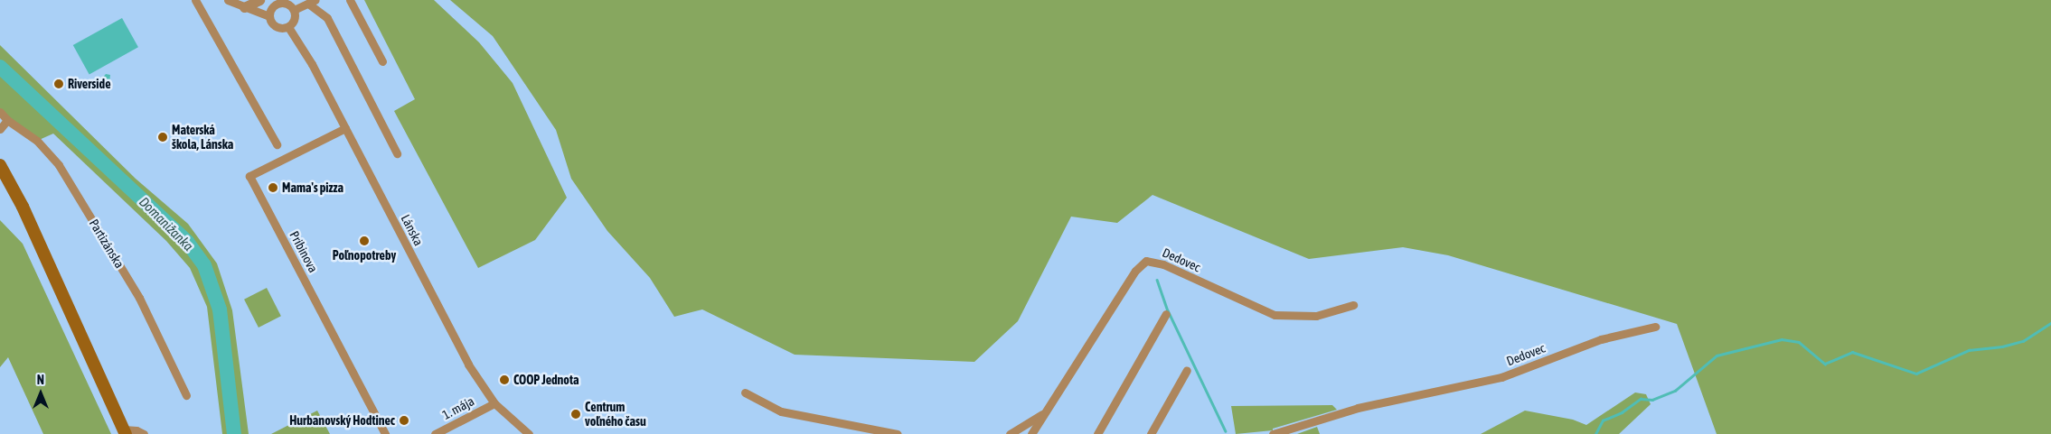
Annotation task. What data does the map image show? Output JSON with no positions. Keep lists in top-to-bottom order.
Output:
{
  "streets": {
    "street": [
      "Lánska",
      "Partizánska",
      "Pribinova",
      "Dedovec",
      "1. mája"
    ]
  },
  "crossings": [
    ["Lánska", "Pribinova"],
    ["Lánska", "1. mája"]
  ],
  "water": ["Domanižanka"],
  "places": [
    "Riverside",
    "Materská škola, Lánska",
    "Mama's pizza",
    "Poľnopotreby",
    "COOP Jednota",
    "Centrum voľného času",
    "Hurbanovský Hodtinec"
  ],
  "north": "top"
}
